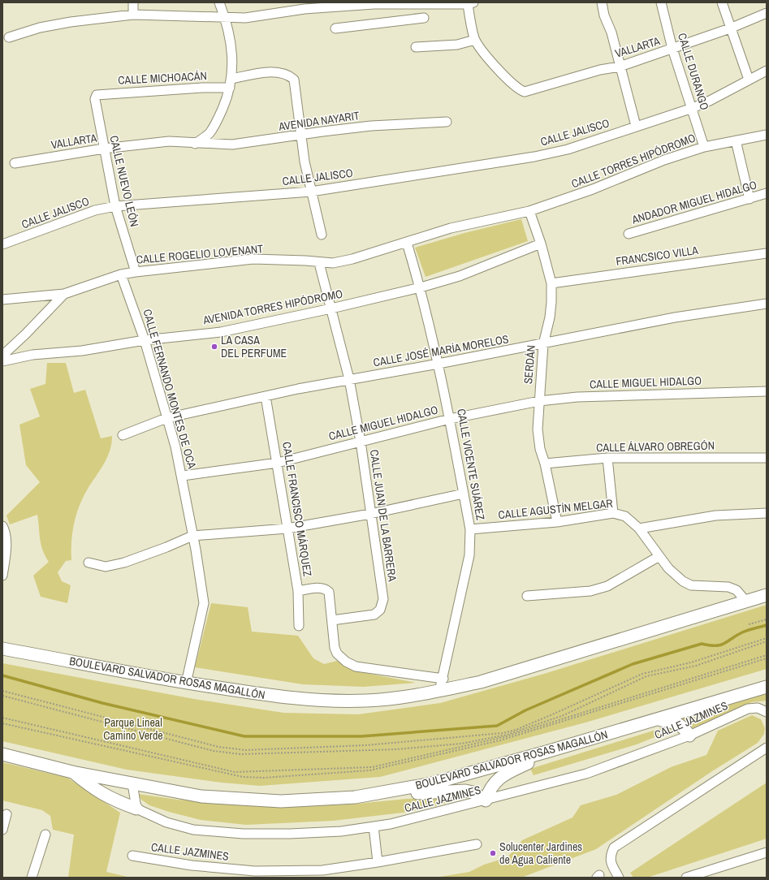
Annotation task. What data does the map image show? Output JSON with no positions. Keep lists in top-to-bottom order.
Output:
{
  "streets": {
    "highway": ["BOULEVARD SALVADOR ROSAS MAGALLÓN"],
    "street": [
      "VALLARTA",
      "CALLE DURANGO",
      "CALLE MICHOACÁN",
      "AVENIDA NAYARIT",
      "CALLE JALISCO",
      "CALLE TORRES HIPÓDROMO",
      "CALLE NUEVO LEÓN",
      "ANDADOR MIGUEL HIDALGO",
      "CALLE ROGELIO LOVENANT",
      "FRANCSICO VILLA",
      "AVENIDA TORRES HIPÓDROMO",
      "CALLE JOSÉ MARÍA MORELOS",
      "SERDÁN",
      "CALLE MIGUEL HIDALGO",
      "CALLE FERNANDO MONTES DE OCA",
      "CALLE ÁLVARO OBREGÓN",
      "CALLE VICENTE SUÁREZ",
      "CALLE FRANCISCO MÁRQUEZ",
      "CALLE AGUSTÍN MELGAR",
      "CALLE JUAN DE LA BARRERA",
      "CALLE JAZMINES"
    ]
  },
  "crossings": [
    ["VALLARTA", "CALLE DURANGO"],
    ["VALLARTA", "AVENIDA NAYARIT"],
    ["VALLARTA", "CALLE NUEVO LEÓN"],
    ["CALLE DURANGO", "CALLE JALISCO"],
    ["CALLE DURANGO", "CALLE TORRES HIPÓDROMO"],
    ["CALLE MICHOACÁN", "CALLE NUEVO LEÓN"],
    ["CALLE JALISCO", "CALLE NUEVO LEÓN"],
    ["CALLE TORRES HIPÓDROMO", "CALLE ROGELIO LOVENANT"],
    ["CALLE TORRES HIPÓDROMO", "SERDÁN"],
    ["CALLE NUEVO LEÓN", "CALLE ROGELIO LOVENANT"],
    ["CALLE ROGELIO LOVENANT", "SERDÁN"],
    ["CALLE ROGELIO LOVENANT", "CALLE FERNANDO MONTES DE OCA"],
    ["CALLE ROGELIO LOVENANT", "CALLE VICENTE SUÁREZ"],
    ["CALLE ROGELIO LOVENANT", "CALLE JUAN DE LA BARRERA"],
    ["FRANCSICO VILLA", "SERDÁN"],
    ["AVENIDA TORRES HIPÓDROMO", "SERDÁN"],
    ["AVENIDA TORRES HIPÓDROMO", "CALLE FERNANDO MONTES DE OCA"],
    ["AVENIDA TORRES HIPÓDROMO", "CALLE VICENTE SUÁREZ"],
    ["AVENIDA TORRES HIPÓDROMO", "CALLE JUAN DE LA BARRERA"],
    ["CALLE JOSÉ MARÍA MORELOS", "SERDÁN"],
    ["CALLE JOSÉ MARÍA MORELOS", "CALLE FERNANDO MONTES DE OCA"],
    ["CALLE JOSÉ MARÍA MORELOS", "CALLE VICENTE SUÁREZ"],
    ["CALLE JOSÉ MARÍA MORELOS", "CALLE FRANCISCO MÁRQUEZ"],
    ["CALLE JOSÉ MARÍA MORELOS", "CALLE JUAN DE LA BARRERA"],
    ["SERDÁN", "CALLE MIGUEL HIDALGO"],
    ["SERDÁN", "CALLE ÁLVARO OBREGÓN"],
    ["SERDÁN", "CALLE AGUSTÍN MELGAR"],
    ["CALLE MIGUEL HIDALGO", "CALLE FERNANDO MONTES DE OCA"],
    ["CALLE MIGUEL HIDALGO", "CALLE VICENTE SUÁREZ"],
    ["CALLE MIGUEL HIDALGO", "CALLE FRANCISCO MÁRQUEZ"],
    ["CALLE MIGUEL HIDALGO", "CALLE JUAN DE LA BARRERA"],
    ["CALLE FERNANDO MONTES DE OCA", "BOULEVARD SALVADOR ROSAS MAGALLÓN"],
    ["CALLE VICENTE SUÁREZ", "CALLE AGUSTÍN MELGAR"],
    ["CALLE VICENTE SUÁREZ", "BOULEVARD SALVADOR ROSAS MAGALLÓN"],
    ["CALLE AGUSTÍN MELGAR", "BOULEVARD SALVADOR ROSAS MAGALLÓN"]
  ],
  "parks": ["Parque Lineal Camino Verde"],
  "places": ["LA CASA DEL PERFUME", "Solucenter Jardines de Agua Caliente"]
}
